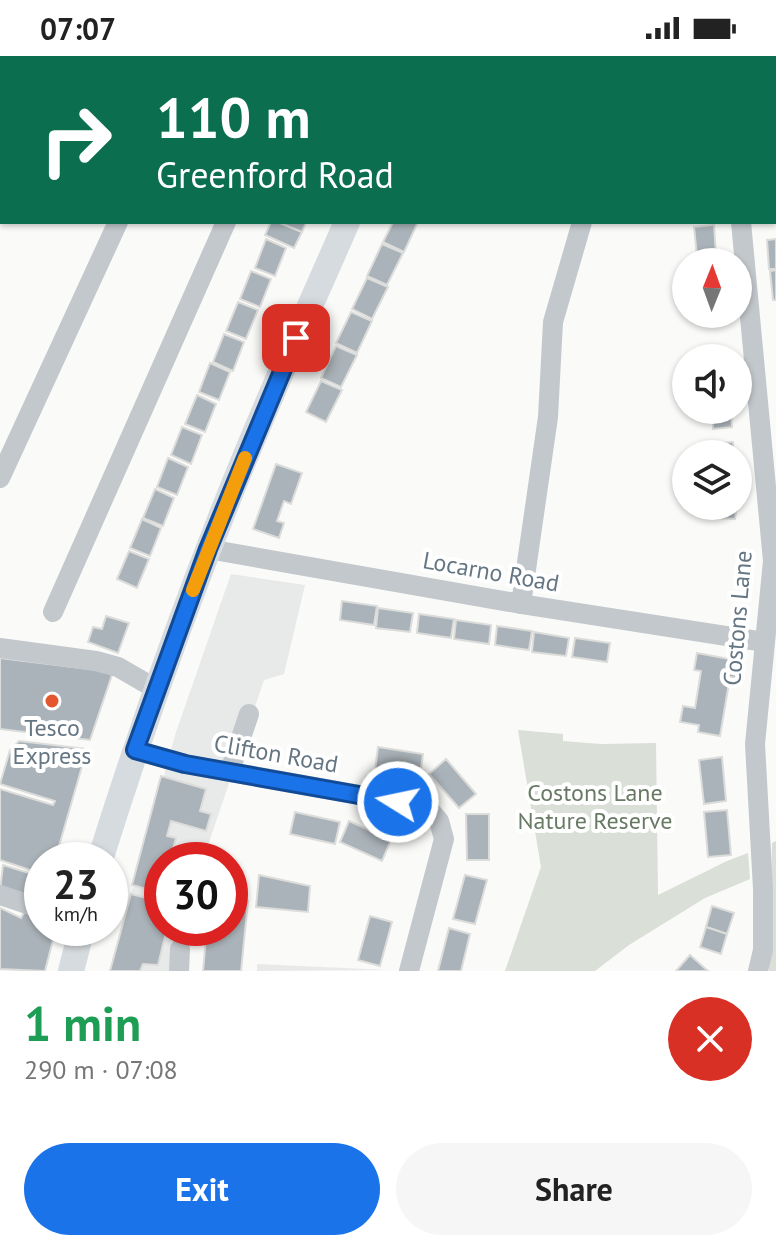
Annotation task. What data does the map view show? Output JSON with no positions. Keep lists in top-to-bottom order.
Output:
{
  "streets": {
    "street": ["Locarno Road", "Costons Lane", "Clifton Road"]
  },
  "crossings": [
    ["Locarno Road", "Costons Lane"]
  ],
  "parks": ["Costons Lane Nature Reserve"],
  "places": ["Tesco Express"],
  "north": "top",
  "page": {
    "status": "07:07",
    "turn": ["110 m", "Greenford Road"],
    "speed": "23 km/h",
    "limit": "30",
    "heading": ["1 min", "290 m · 07:08"],
    "buttons": ["Exit", "Share"]
  }
}
